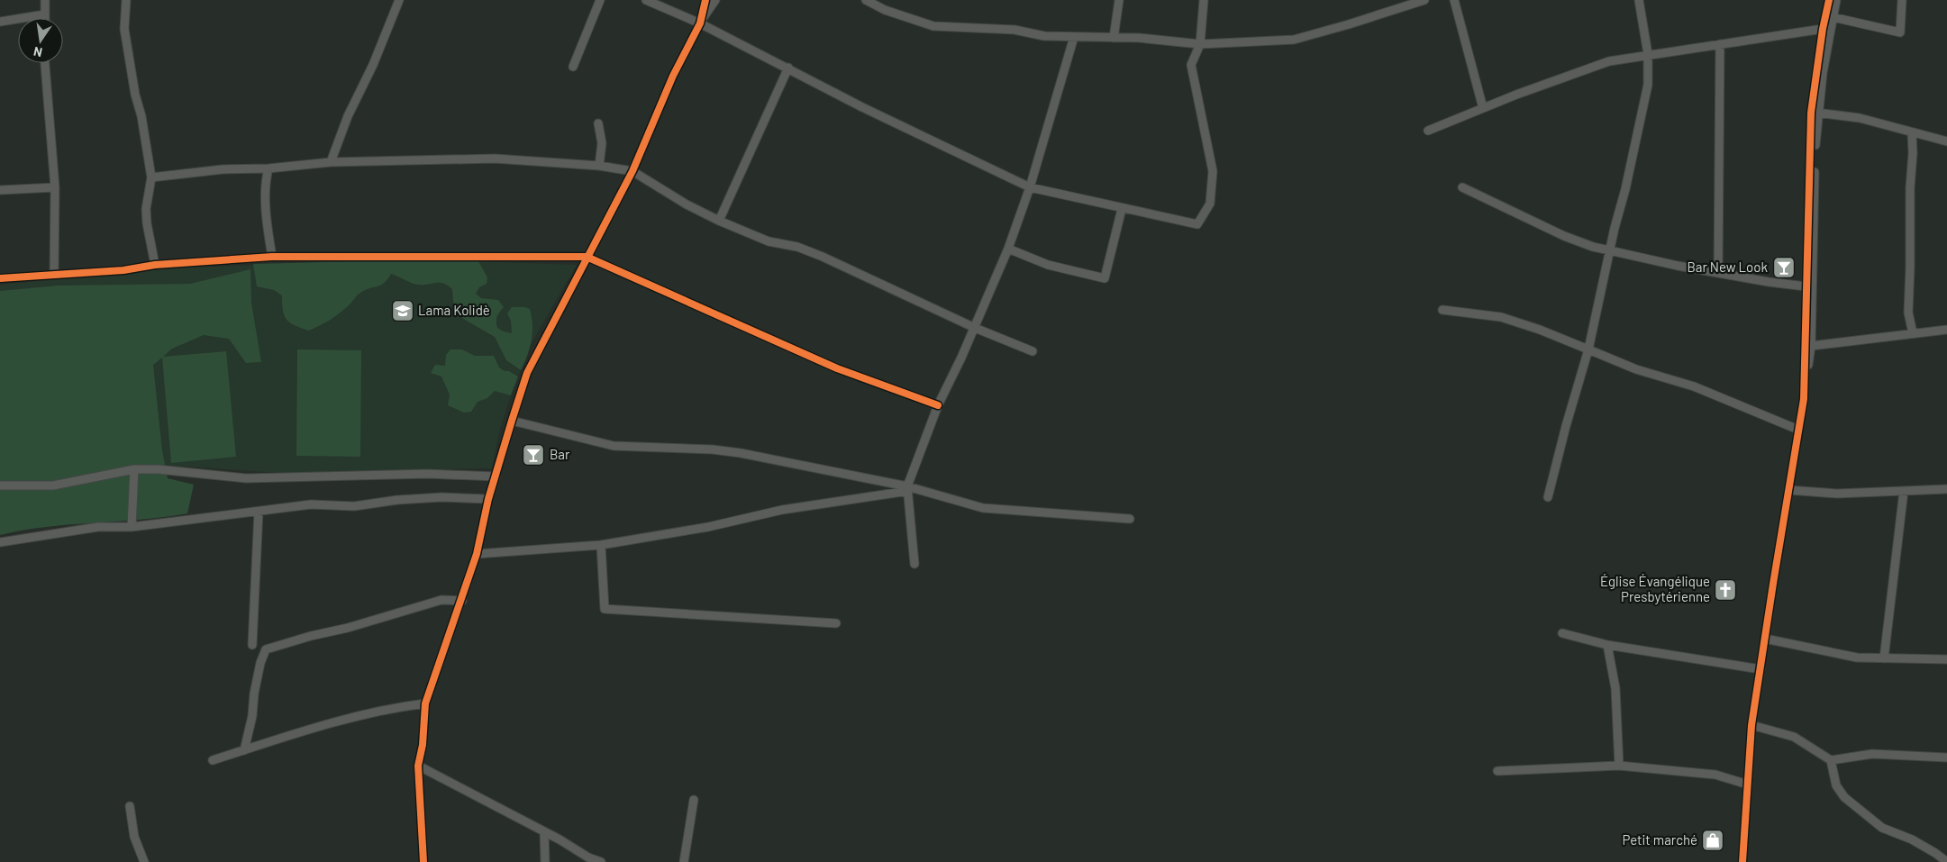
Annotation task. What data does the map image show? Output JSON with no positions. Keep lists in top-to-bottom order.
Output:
{
  "places": {
    "bar": ["Bar New Look", "Bar"],
    "school or university": ["Lama Kolidè"],
    "church": ["Église Évangélique Presbytérienne"],
    "shop": ["Petit marché"]
  },
  "north": "bottom"
}
